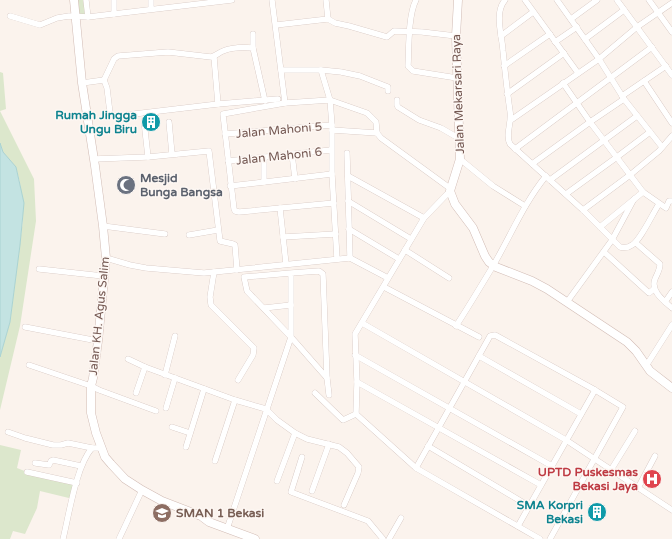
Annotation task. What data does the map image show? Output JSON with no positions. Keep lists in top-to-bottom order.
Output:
{
  "streets": {
    "street": [
      "Jalan Mekarsari Raya",
      "Jalan Mahoni 5",
      "Jalan Mahoni 6",
      "Jalan KH. Agus Salim"
    ]
  },
  "places": {
    "building": ["Rumah Jingga Ungu Biru", "SMA Korpri Bekasi"],
    "mosque": ["Mesjid Bunga Bangsa"],
    "hospital": ["UPTD Puskesmas Bekasi Jaya"],
    "school or university": ["SMAN 1 Bekasi"]
  }
}
